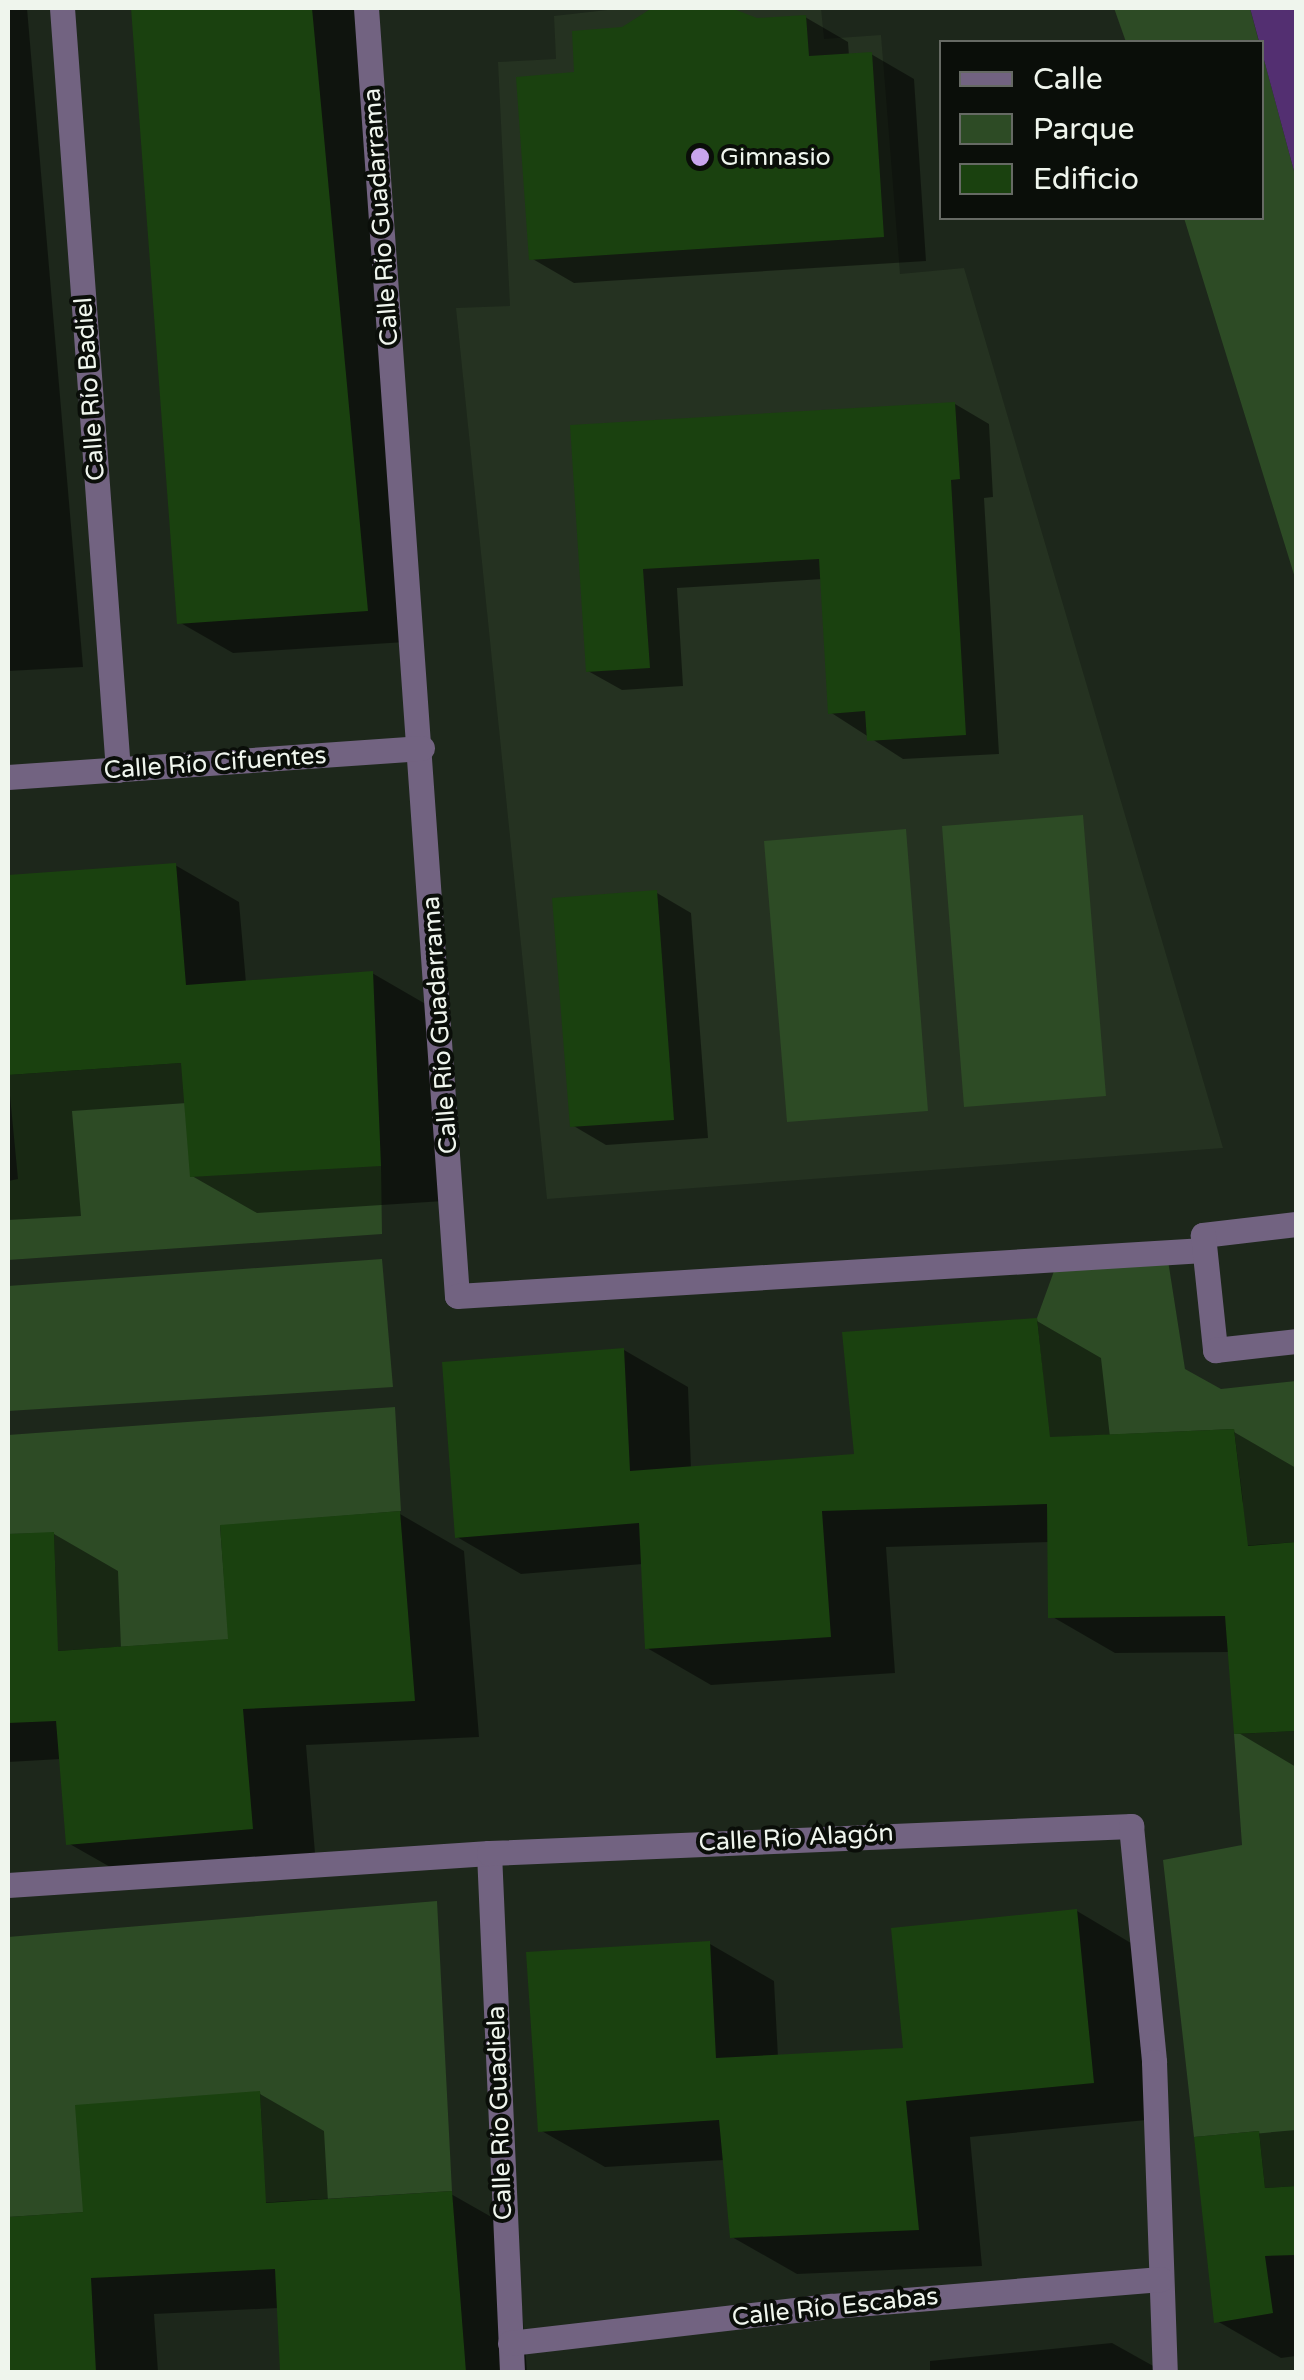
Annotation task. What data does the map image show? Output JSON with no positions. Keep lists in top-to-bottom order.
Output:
{
  "streets": {
    "street": [
      "Calle Río Guadarrama",
      "Calle Río Badiel",
      "Calle Río Cifuentes",
      "Calle Río Alagón",
      "Calle Río Guadiela",
      "Calle Río Escabas"
    ]
  },
  "crossings": [
    ["Calle Río Guadarrama", "Calle Río Cifuentes"],
    ["Calle Río Badiel", "Calle Río Cifuentes"],
    ["Calle Río Alagón", "Calle Río Guadiela"],
    ["Calle Río Alagón", "Calle Río Escabas"],
    ["Calle Río Guadiela", "Calle Río Escabas"]
  ],
  "places": ["Gimnasio"],
  "legend": ["Calle", "Parque", "Edificio"]
}
